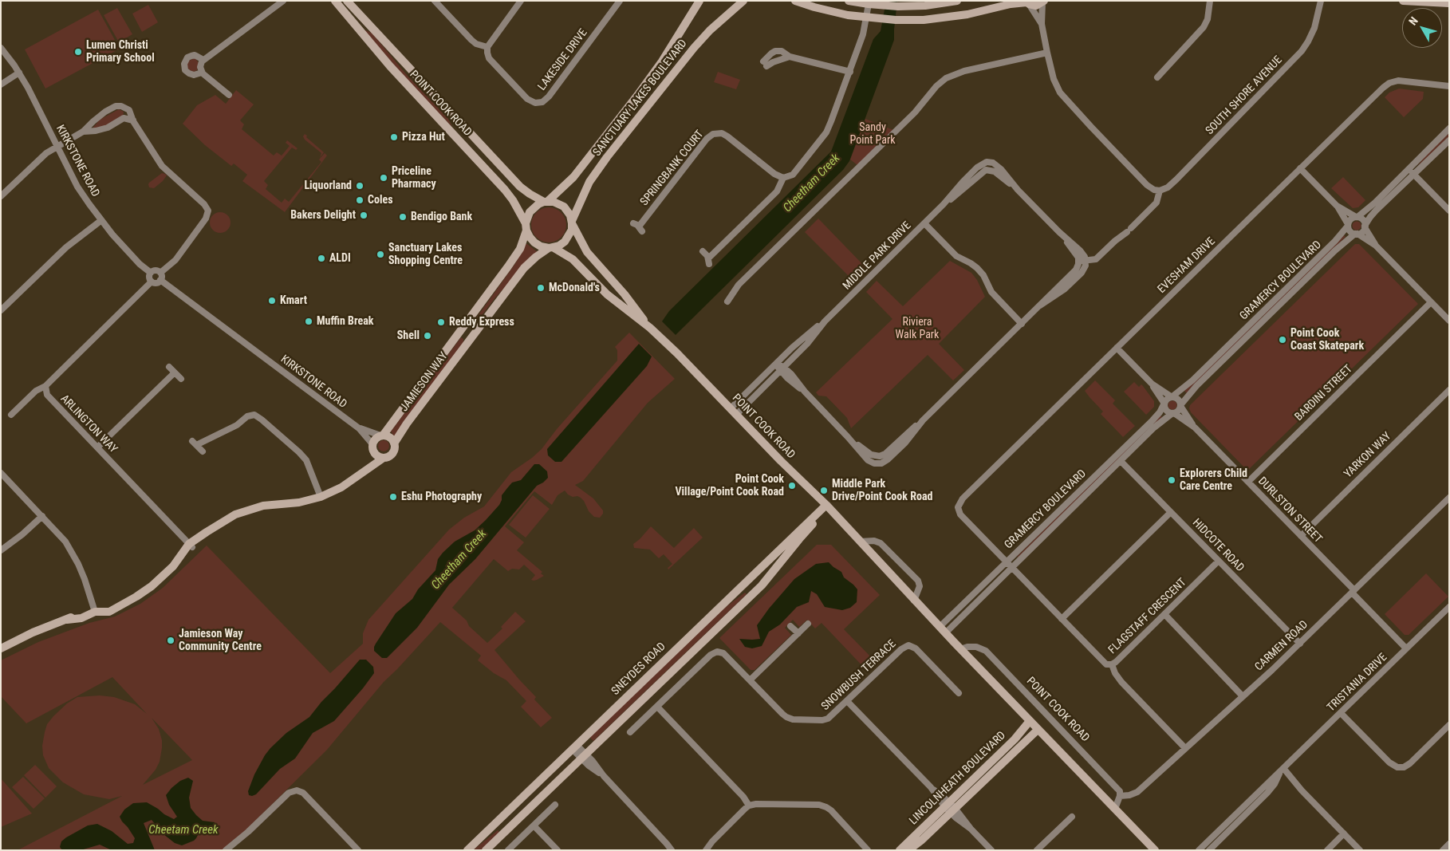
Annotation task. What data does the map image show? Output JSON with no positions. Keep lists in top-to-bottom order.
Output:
{
  "streets": {
    "main road": [
      "SANCTUARY LAKES BOULEVARD",
      "POINT COOK ROAD",
      "JAMIESON WAY",
      "SNEYDES ROAD",
      "LINCOLNHEATH BOULEVARD"
    ],
    "street": [
      "LAKESIDE DRIVE",
      "SOUTH SHORE AVENUE",
      "KIRKSTONE ROAD",
      "SPRINGBANK COURT",
      "MIDDLE PARK DRIVE",
      "EVESHAM DRIVE",
      "GRAMERCY BOULEVARD",
      "BARDINI STREET",
      "ARLINGTON WAY",
      "YARKON WAY",
      "DURLSTON STREET",
      "HIDCOTE ROAD",
      "FLAGSTAFF CRESCENT",
      "CARMEN ROAD",
      "SNOWBUSH TERRACE",
      "TRISTANIA DRIVE"
    ]
  },
  "crossings": [
    ["SANCTUARY LAKES BOULEVARD", "POINT COOK ROAD"],
    ["SANCTUARY LAKES BOULEVARD", "JAMIESON WAY"],
    ["POINT COOK ROAD", "MIDDLE PARK DRIVE"],
    ["POINT COOK ROAD", "GRAMERCY BOULEVARD"],
    ["POINT COOK ROAD", "JAMIESON WAY"],
    ["POINT COOK ROAD", "CARMEN ROAD"],
    ["POINT COOK ROAD", "SNEYDES ROAD"],
    ["POINT COOK ROAD", "LINCOLNHEATH BOULEVARD"],
    ["KIRKSTONE ROAD", "JAMIESON WAY"],
    ["EVESHAM DRIVE", "FLAGSTAFF CRESCENT"],
    ["GRAMERCY BOULEVARD", "DURLSTON STREET"],
    ["GRAMERCY BOULEVARD", "HIDCOTE ROAD"],
    ["GRAMERCY BOULEVARD", "FLAGSTAFF CRESCENT"],
    ["JAMIESON WAY", "ARLINGTON WAY"],
    ["BARDINI STREET", "DURLSTON STREET"],
    ["YARKON WAY", "DURLSTON STREET"],
    ["DURLSTON STREET", "CARMEN ROAD"],
    ["DURLSTON STREET", "TRISTANIA DRIVE"],
    ["HIDCOTE ROAD", "FLAGSTAFF CRESCENT"],
    ["HIDCOTE ROAD", "CARMEN ROAD"]
  ],
  "water": ["Cheetham Creek", "Cheetam Creek"],
  "parks": ["Sandy Point Park", "Riviera Walk Park"],
  "places": [
    "Lumen Christi Primary School",
    "Pizza Hut",
    "Priceline Pharmacy",
    "Liquorland",
    "Coles",
    "Bakers Delight",
    "Bendigo Bank",
    "Sanctuary Lakes Shopping Centre",
    "ALDI",
    "McDonald's",
    "Kmart",
    "Muffin Break",
    "Reddy Express",
    "Shell",
    "Point Cook Coast Skatepark",
    "Explorers Child Care Centre",
    "Point Cook Village/Point Cook Road",
    "Middle Park Drive/Point Cook Road",
    "Eshu Photography",
    "Jamieson Way Community Centre"
  ],
  "north": "top left"
}
